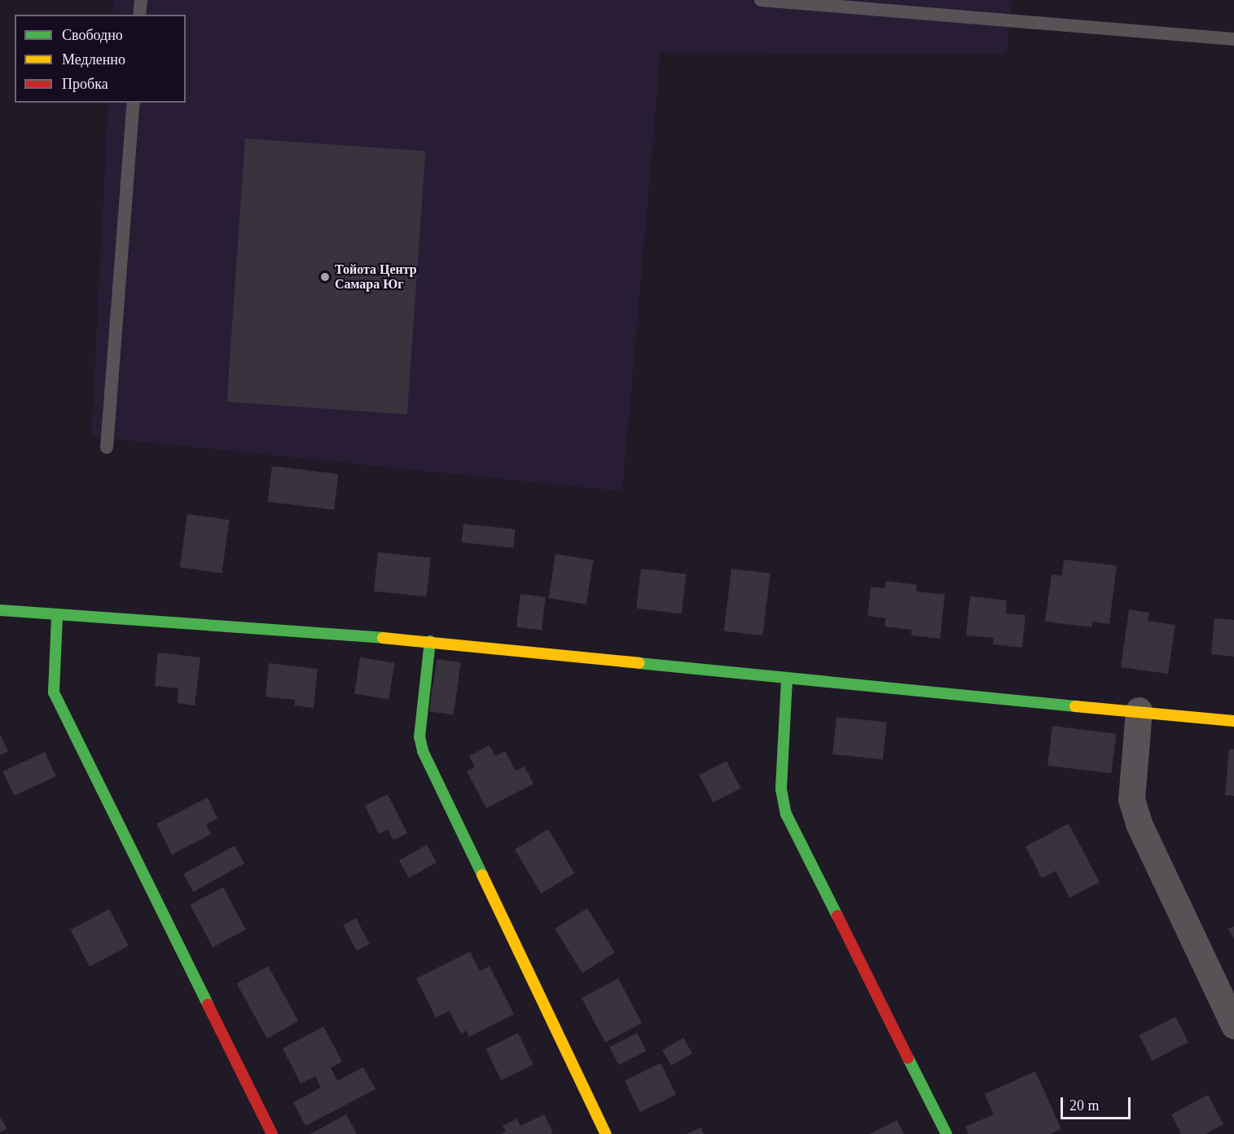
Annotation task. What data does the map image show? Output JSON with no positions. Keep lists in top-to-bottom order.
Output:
{
  "places": ["Тойота Центр Самара Юг"],
  "legend": ["Свободно", "Медленно", "Пробка"],
  "scale_bar": "20 m"
}
